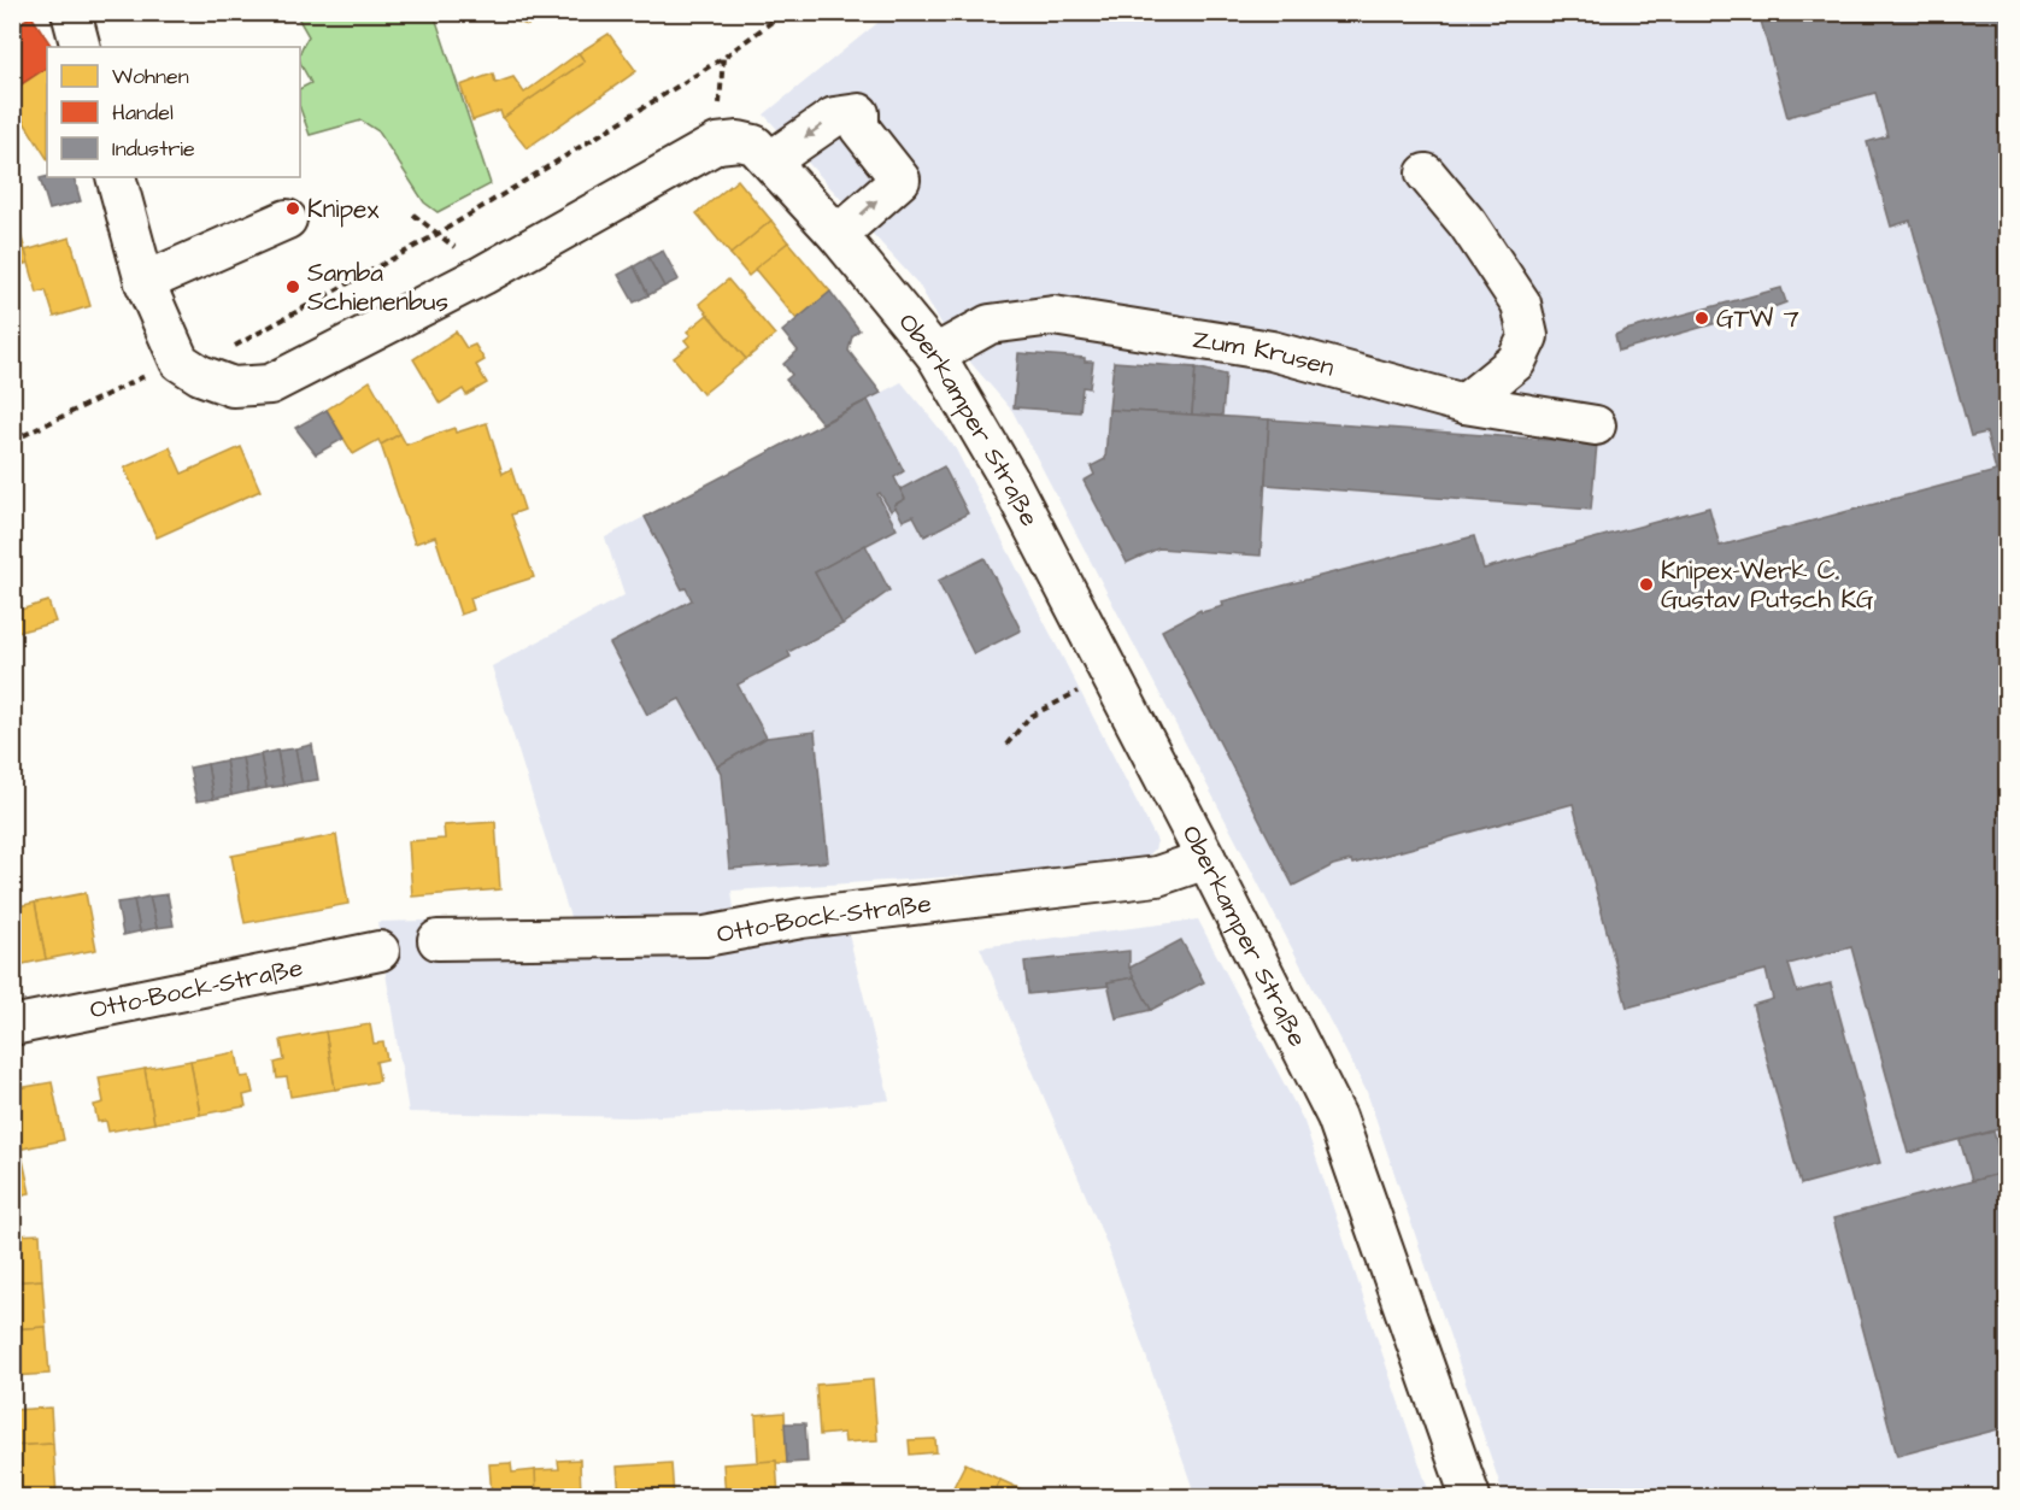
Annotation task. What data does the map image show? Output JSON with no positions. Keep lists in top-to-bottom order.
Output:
{
  "streets": {
    "street": ["Zum Krusen", "Oberkamper Straße", "Otto-Bock-Straße"]
  },
  "crossings": [
    ["Zum Krusen", "Oberkamper Straße"],
    ["Oberkamper Straße", "Otto-Bock-Straße"]
  ],
  "places": [
    "Knipex",
    "Samba Schienenbus",
    "GTW 7",
    "Knipex-Werk C. Gustav Putsch KG"
  ],
  "legend": ["Wohnen", "Handel", "Industrie"]
}
